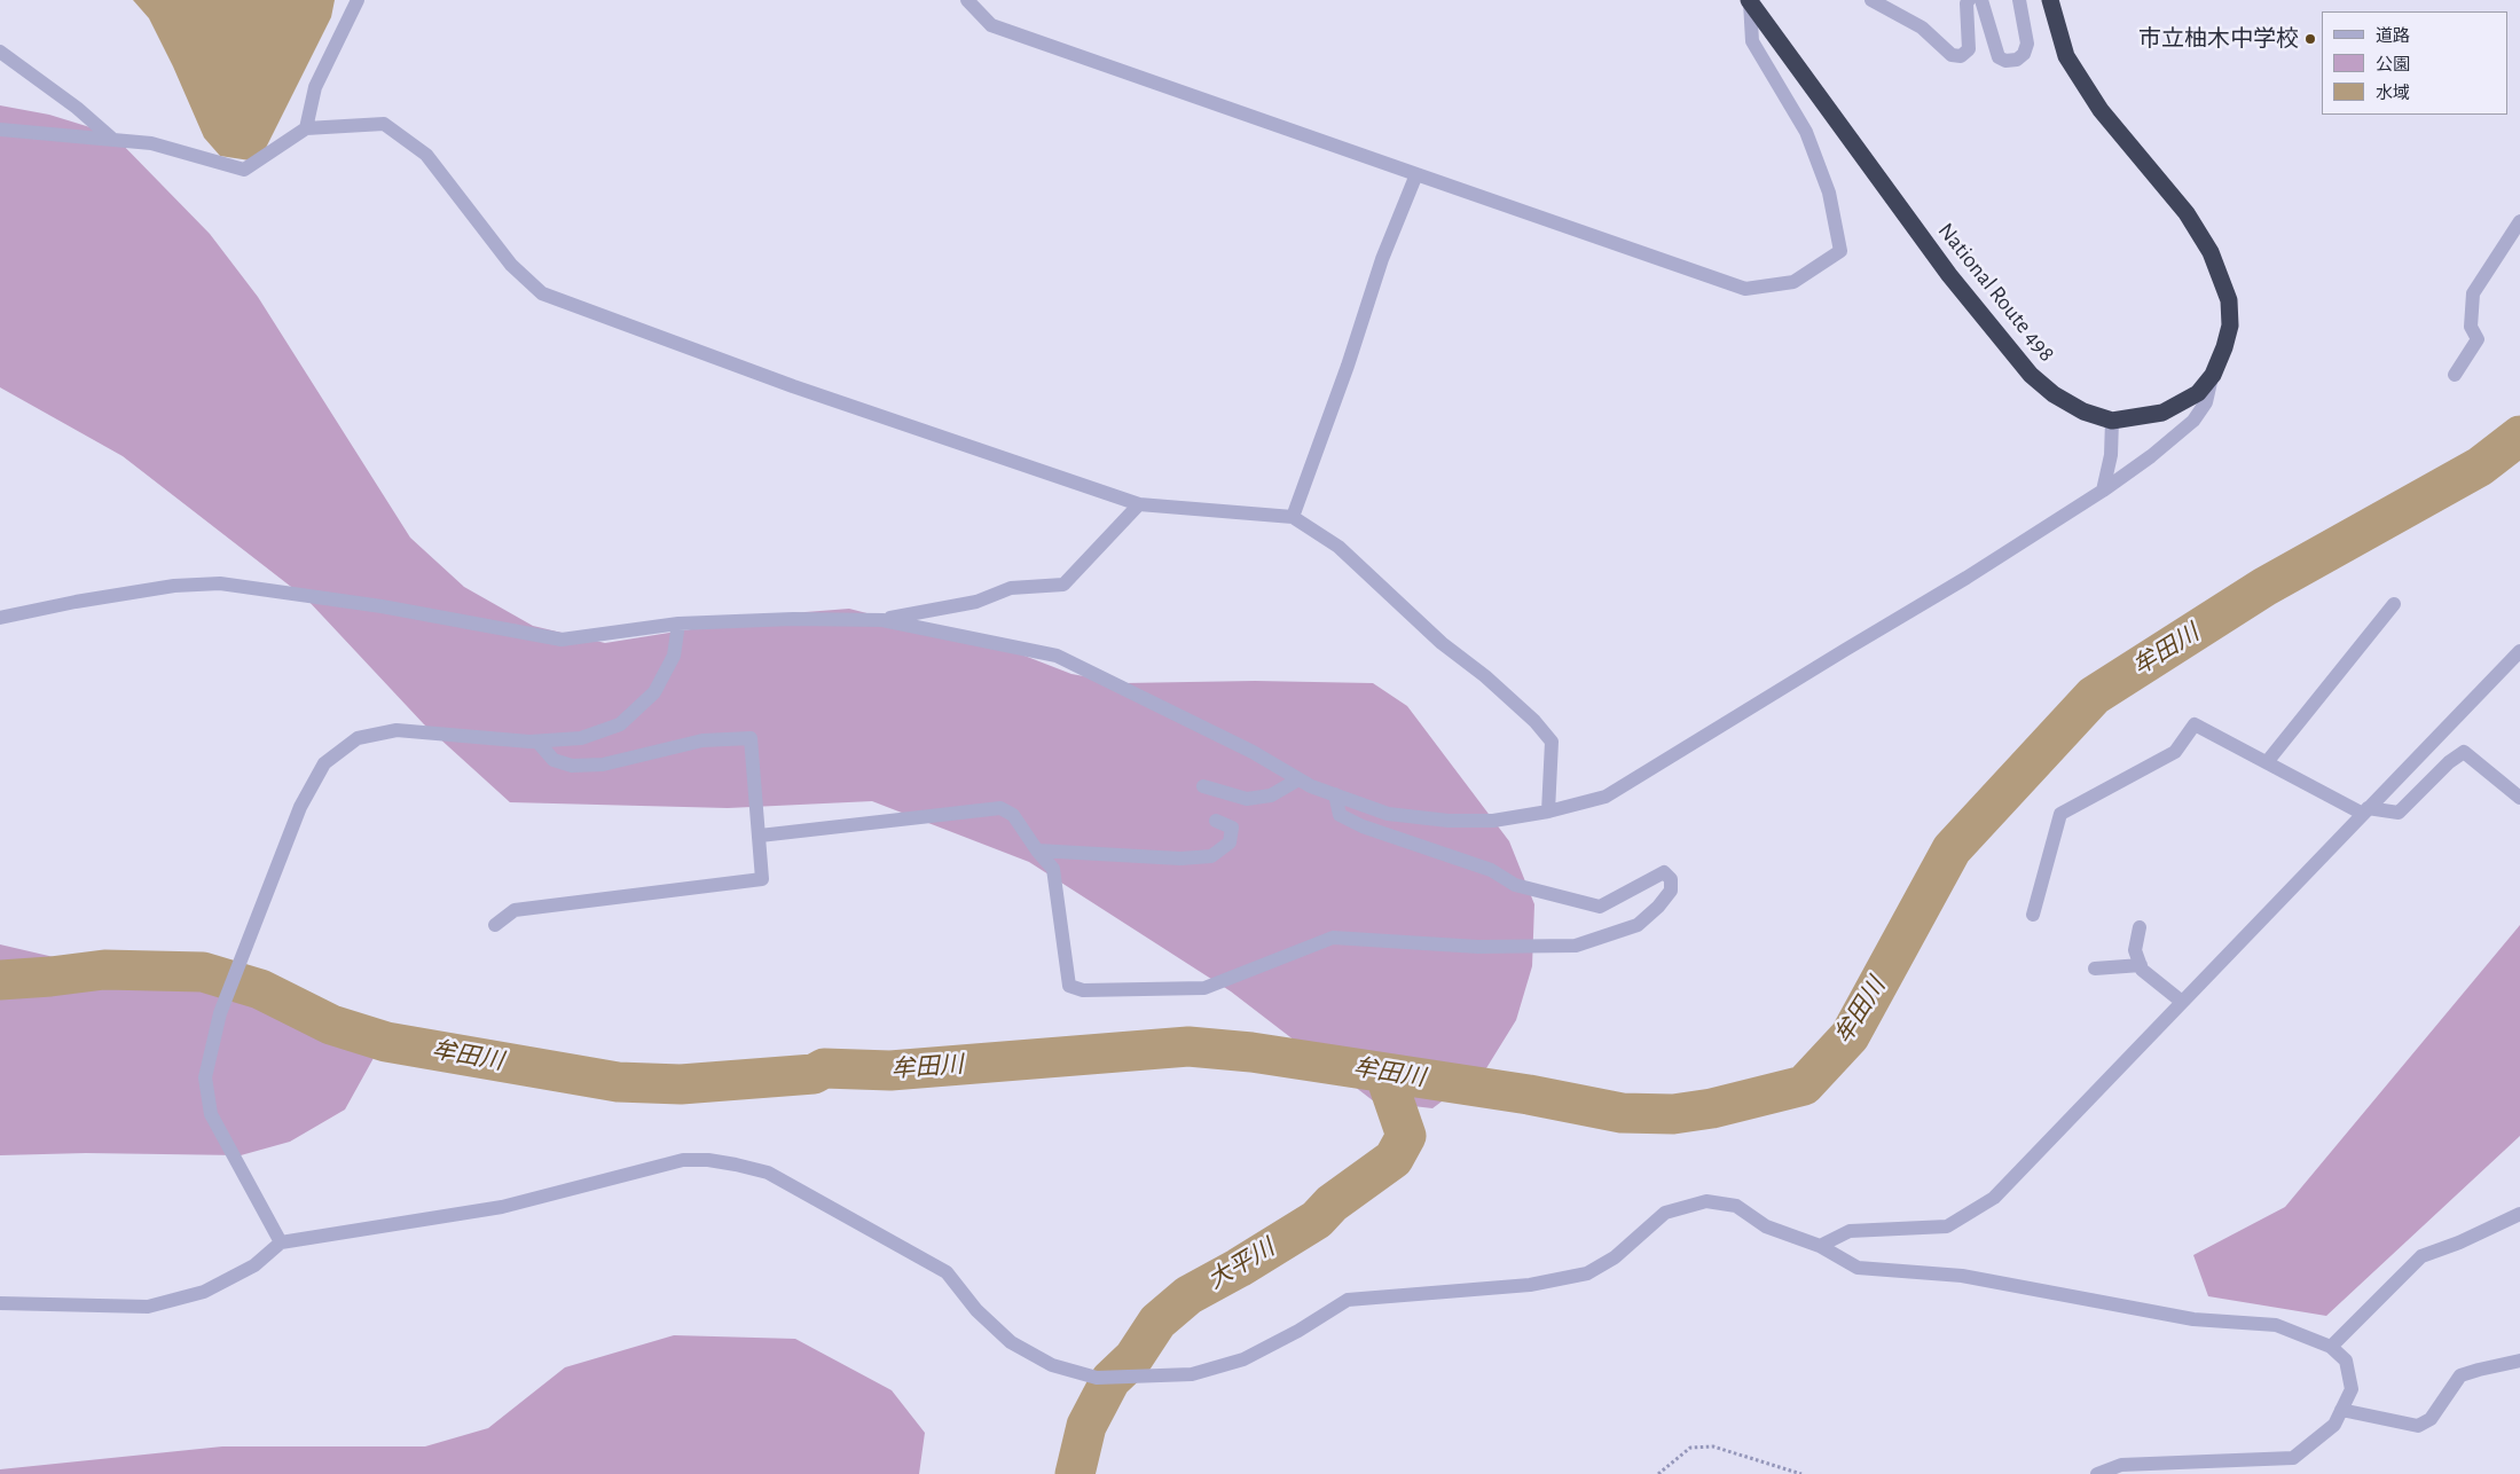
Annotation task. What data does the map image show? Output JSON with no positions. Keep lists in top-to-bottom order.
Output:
{
  "streets": {
    "highway": ["National Route 498"]
  },
  "water": ["牟田川", "大平川"],
  "places": ["市立柚木中学校"],
  "legend": ["道路", "公園", "水域"]
}
